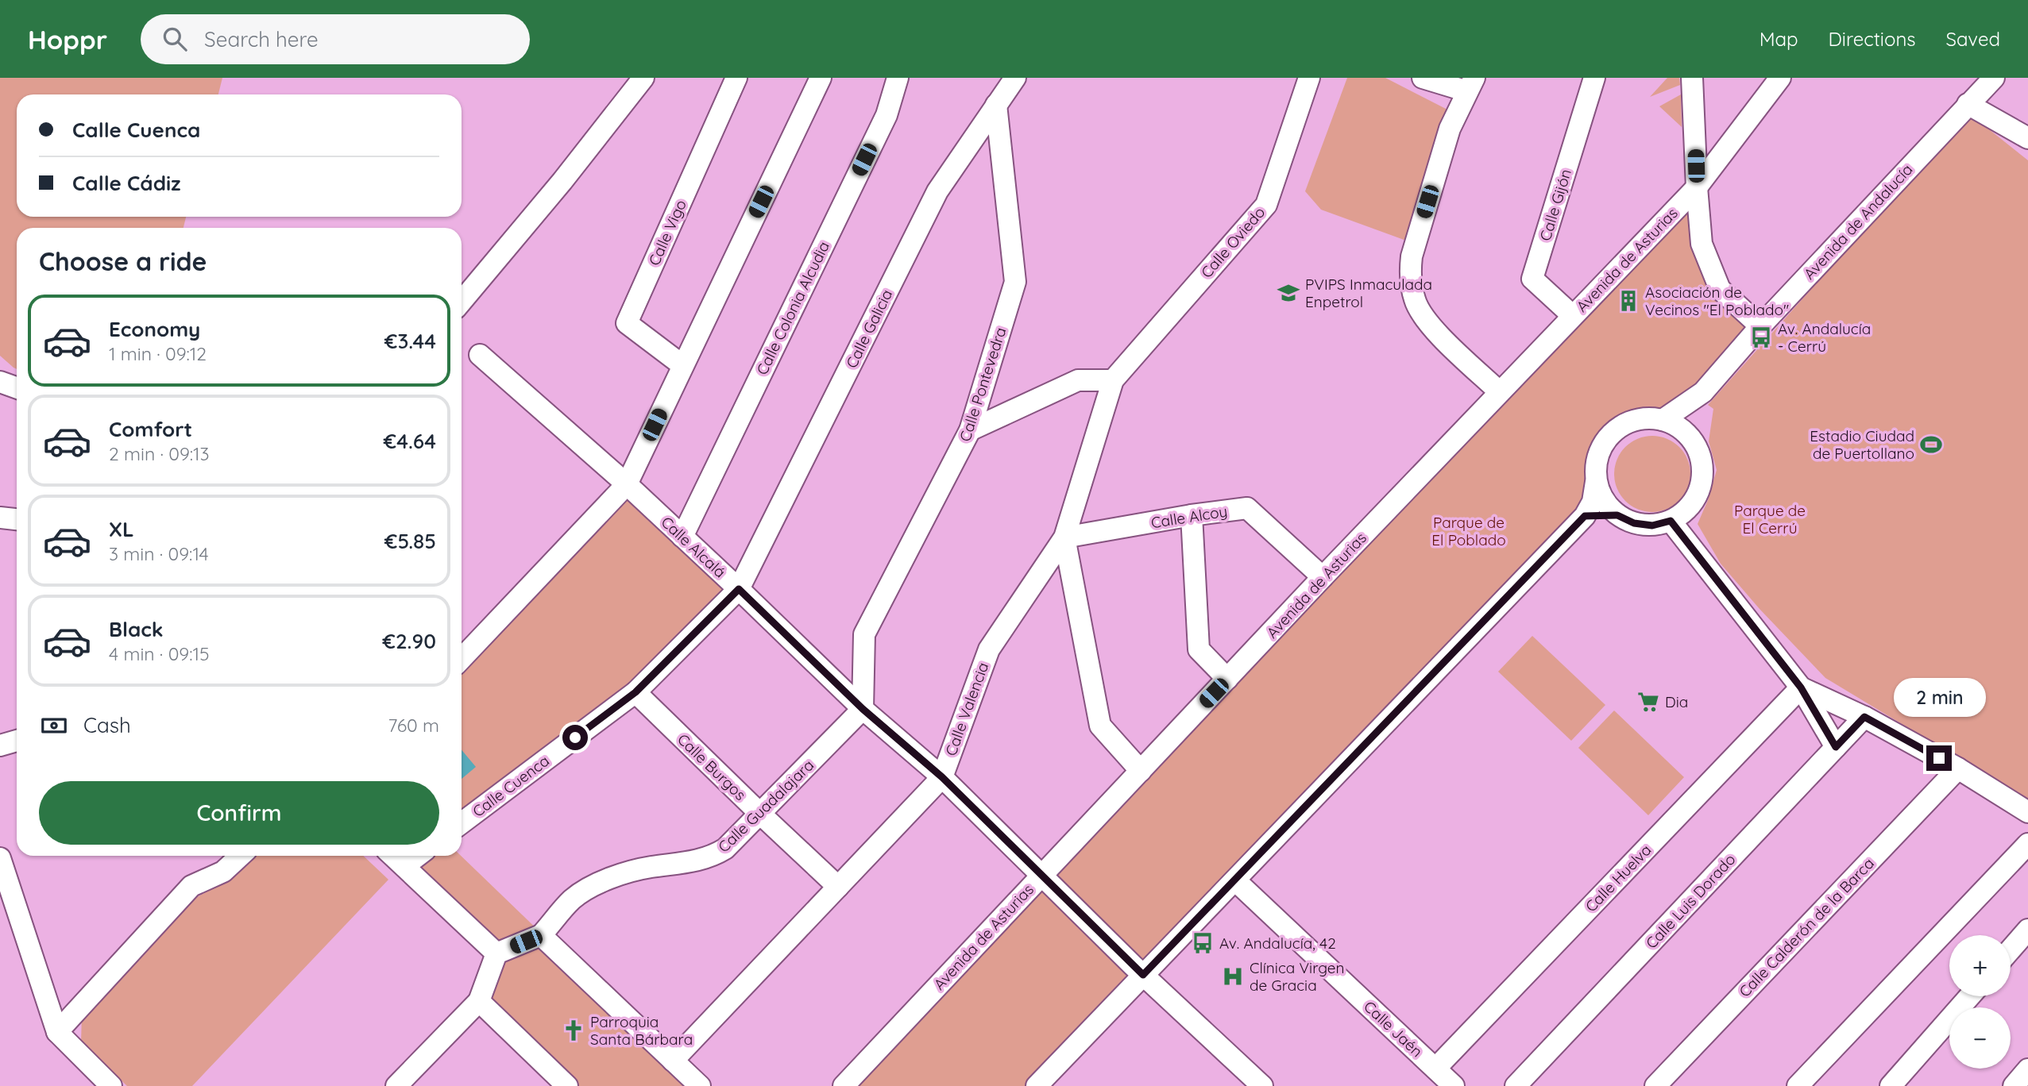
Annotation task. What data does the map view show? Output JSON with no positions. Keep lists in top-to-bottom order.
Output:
{
  "streets": {
    "street": [
      "Calle Gijón",
      "Avenida de Andalucía",
      "Calle Vigo",
      "Calle Oviedo",
      "Avenida de Asturias",
      "Calle Colonia Alcudia",
      "Calle Galicia",
      "Calle Pontevedra",
      "Calle Alcoy",
      "Calle Alcalá",
      "Calle Valencia",
      "Calle Burgos",
      "Calle Cuenca",
      "Calle Guadalajara",
      "Calle Huelva",
      "Calle Luis Dorado",
      "Calle Calderón de la Barca",
      "Calle Jaén"
    ]
  },
  "crossings": [
    ["Calle Gijón", "Avenida de Asturias"],
    ["Calle Oviedo", "Calle Valencia"],
    ["Avenida de Asturias", "Calle Alcoy"],
    ["Avenida de Asturias", "Calle Alcalá"],
    ["Calle Colonia Alcudia", "Calle Alcalá"],
    ["Calle Galicia", "Calle Pontevedra"],
    ["Calle Galicia", "Calle Alcalá"],
    ["Calle Galicia", "Calle Cuenca"],
    ["Calle Pontevedra", "Calle Alcalá"],
    ["Calle Pontevedra", "Calle Guadalajara"],
    ["Calle Alcoy", "Calle Valencia"],
    ["Calle Alcalá", "Calle Valencia"],
    ["Calle Alcalá", "Calle Cuenca"],
    ["Calle Alcalá", "Calle Guadalajara"],
    ["Calle Valencia", "Calle Burgos"],
    ["Calle Burgos", "Calle Cuenca"],
    ["Calle Burgos", "Calle Guadalajara"],
    ["Calle Huelva", "Calle Jaén"]
  ],
  "parks": ["Parque de El Cerrú", "Parque de El Poblado"],
  "places": {
    "school or university": ["PVIPS Inmaculada Enpetrol"],
    "building": ["Asociación de Vecinos \"El Poblado\""],
    "bus stop": ["Av. Andalucía - Cerrú", "Av. Andalucía, 42"],
    "sports": ["Estadio Ciudad de Puertollano"],
    "supermarket": ["Dia"],
    "hospital": ["Clínica Virgen de Gracia"],
    "church": ["Parroquia Santa Bárbara"]
  },
  "page": {
    "header": "Hoppr",
    "search": "Search here",
    "nav": ["Map", "Directions", "Saved"],
    "banner": ["Calle Cuenca", "Calle Cádiz"],
    "heading": "Choose a ride",
    "list": [
      {
        "name": "Economy",
        "note": "1 min · 09:12",
        "value": "€3.44"
      },
      {
        "name": "Comfort",
        "note": "2 min · 09:13",
        "value": "€4.64"
      },
      {
        "name": "XL",
        "note": "3 min · 09:14",
        "value": "€5.85"
      },
      {
        "name": "Black",
        "note": "4 min · 09:15",
        "value": "€2.90"
      }
    ],
    "bubble": "2 min",
    "pay": ["Cash", "760 m"],
    "buttons": "Confirm",
    "map_buttons": ["+", "−"]
  }
}
